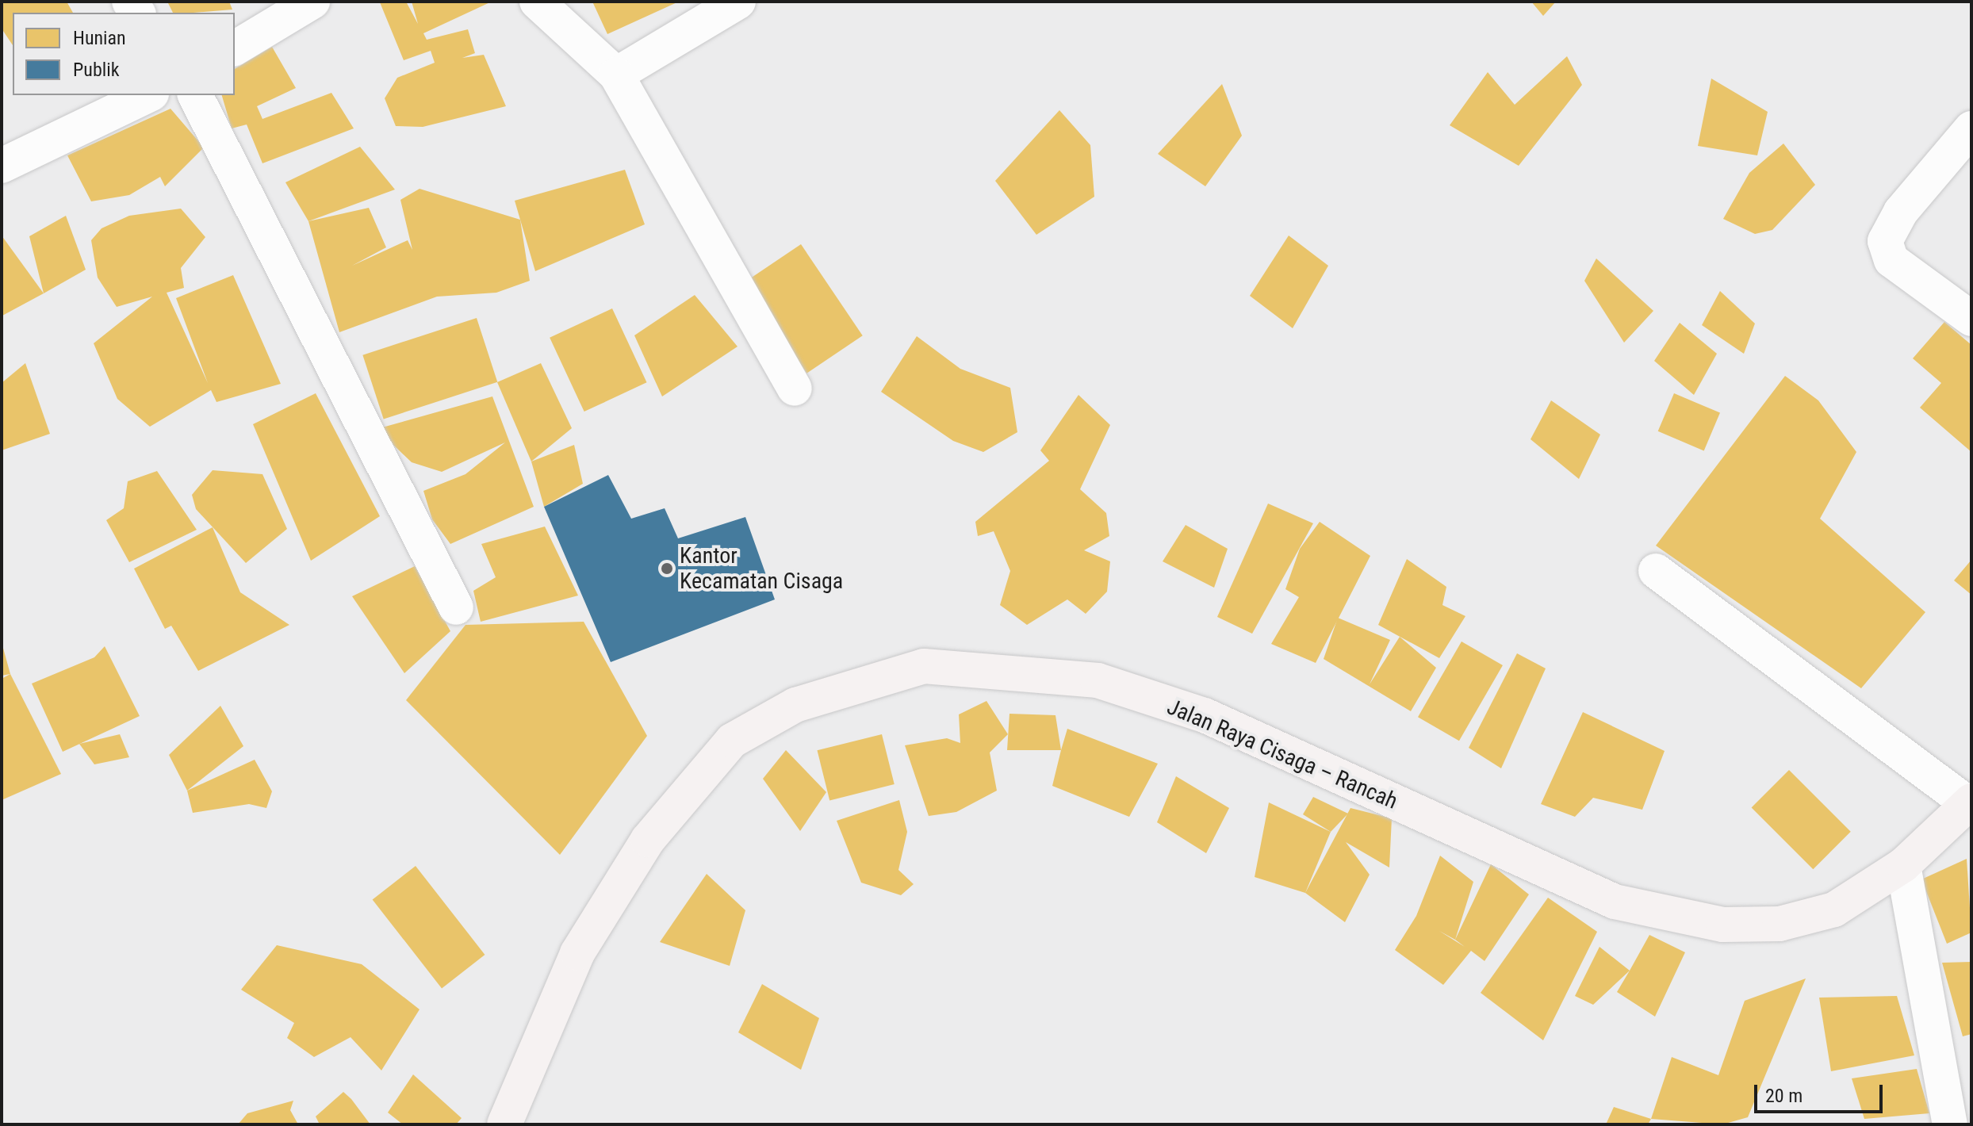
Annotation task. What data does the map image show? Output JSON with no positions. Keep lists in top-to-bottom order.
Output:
{
  "streets": {
    "main road": ["Jalan Raya Cisaga – Rancah"]
  },
  "places": ["Kantor Kecamatan Cisaga"],
  "legend": ["Hunian", "Publik"],
  "scale_bar": "20 m"
}
